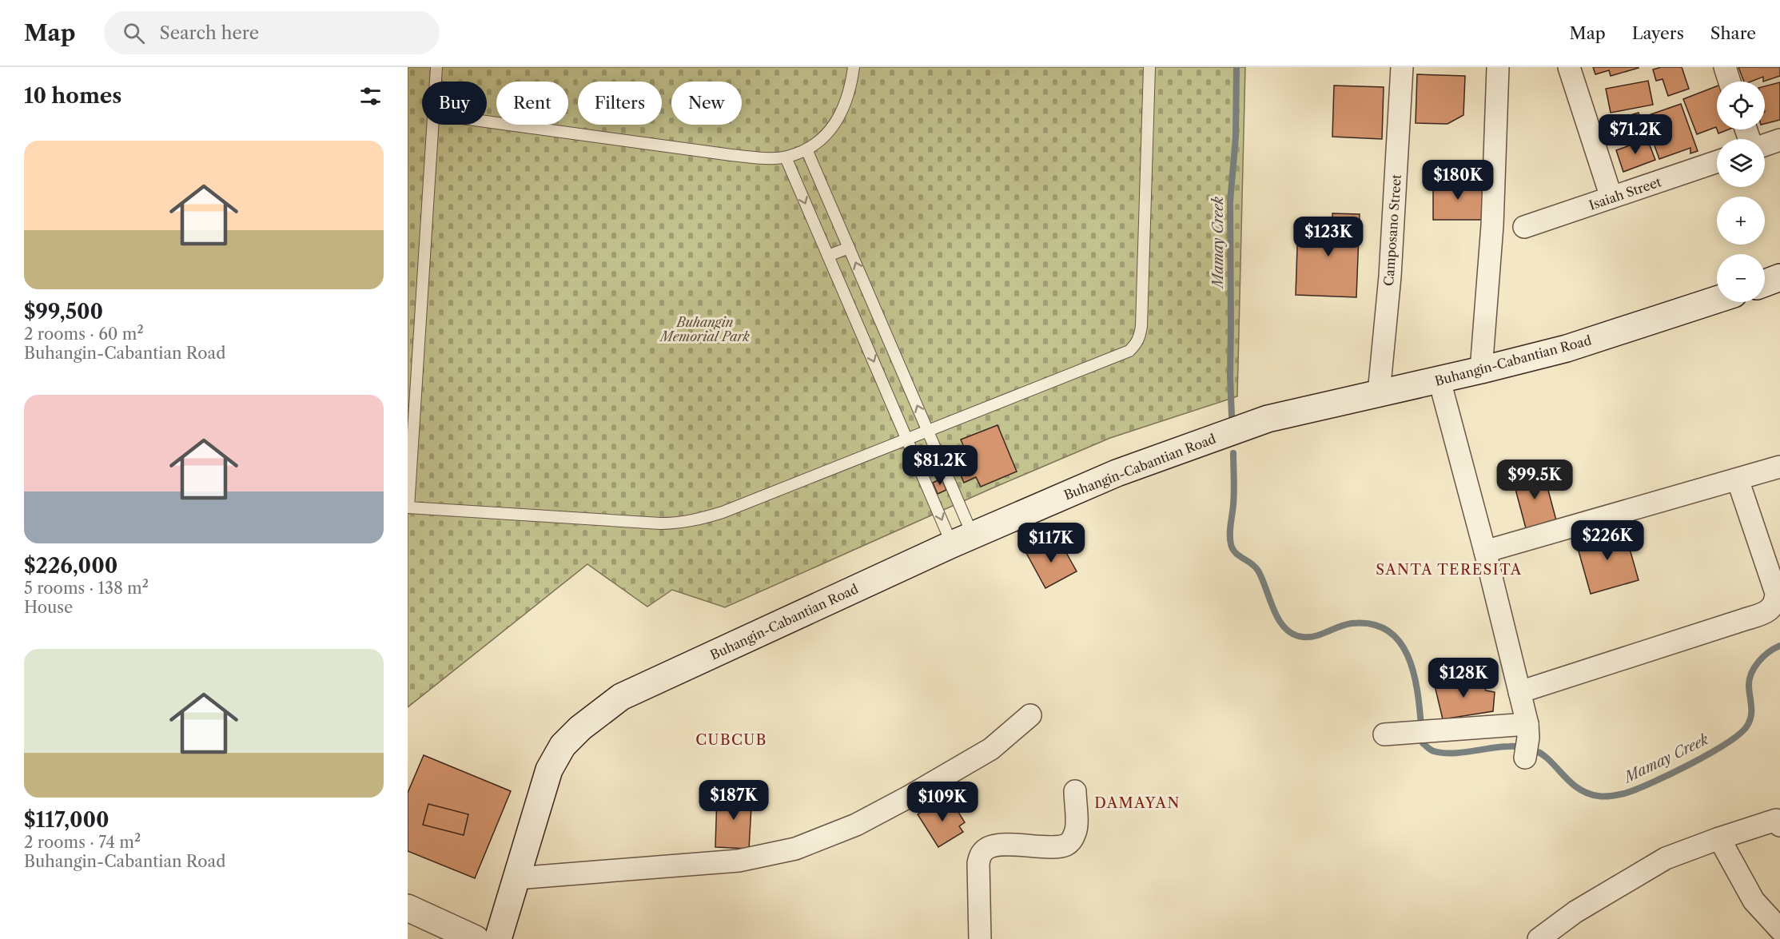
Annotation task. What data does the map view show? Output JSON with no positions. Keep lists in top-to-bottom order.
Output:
{
  "streets": {
    "main road": ["Buhangin-Cabantian Road"],
    "street": ["Isaiah Street", "Camposano Street"]
  },
  "crossings": [
    ["Camposano Street", "Buhangin-Cabantian Road"]
  ],
  "districts": ["SANTA TERESITA", "CUBCUB", "DAMAYAN"],
  "water": ["Mamay Creek"],
  "parks": ["Buhangin Memorial Park"],
  "page": {
    "header": "Map",
    "search": "Search here",
    "nav": ["Map", "Layers", "Share"],
    "heading": "10 homes",
    "map_buttons": ["+", "−"],
    "chip": [
      "Buy",
      "Rent",
      "Filters",
      "New"
    ],
    "price": [
      "$71.2K",
      "$180K",
      "$123K",
      "$81.2K",
      "$99.5K",
      "$226K",
      "$117K",
      "$128K",
      "$187K",
      "$109K"
    ],
    "list": [
      {
        "name": "$99,500",
        "note": "2 rooms · 60 m² · Buhangin-Cabantian Road"
      },
      {
        "name": "$226,000",
        "note": "5 rooms · 138 m² · House"
      },
      {
        "name": "$117,000",
        "note": "2 rooms · 74 m² · Buhangin-Cabantian Road"
      }
    ]
  }
}
